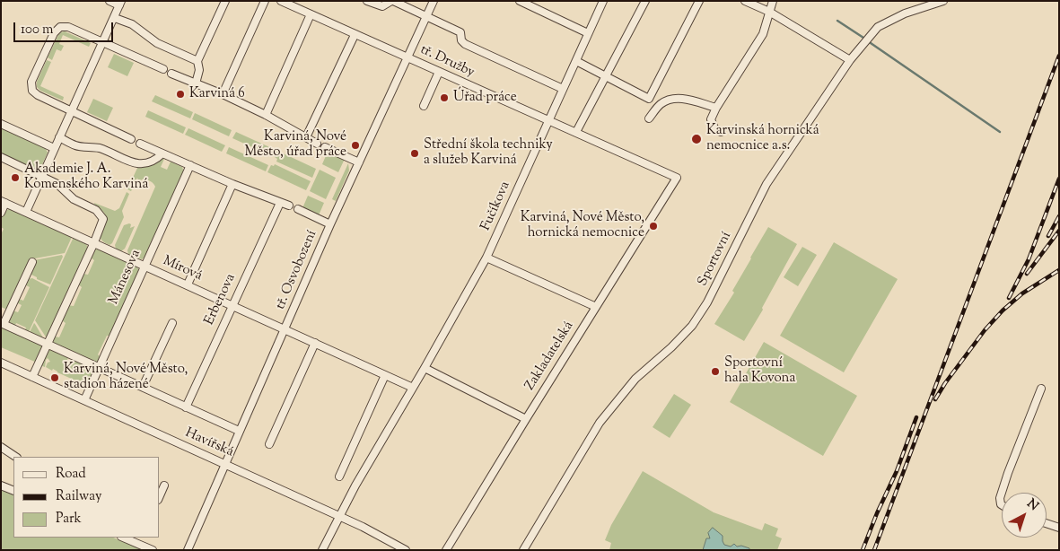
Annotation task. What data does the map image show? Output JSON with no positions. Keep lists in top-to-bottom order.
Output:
{
  "streets": {
    "street": [
      "tř. Družby",
      "Fučíkova",
      "Sportovní",
      "Mírová",
      "tř. Osvobození",
      "Mánesova",
      "Erbenova",
      "Zakladatelská",
      "Havířská"
    ]
  },
  "crossings": [
    ["tř. Družby", "Fučíkova"],
    ["tř. Družby", "tř. Osvobození"],
    ["tř. Družby", "Zakladatelská"],
    ["Fučíkova", "Havířská"],
    ["Mírová", "tř. Osvobození"],
    ["Mírová", "Mánesova"],
    ["Mírová", "Erbenova"],
    ["tř. Osvobození", "Havířská"],
    ["Mánesova", "Havířská"]
  ],
  "places": [
    "Karviná 6",
    "Úřad práce",
    "Karvinská hornická nemocnice a.s.",
    "Karviná, Nové Město, úřad práce",
    "Střední škola techniky a služeb Karviná",
    "Akademie J. A. Komenského Karviná",
    "Karviná, Nové Město, hornická nemocnice",
    "Sportovní hala Kovona",
    "Karviná, Nové Město, stadion házené"
  ],
  "legend": ["Road", "Railway", "Park"],
  "scale_bar": "100 m",
  "north": "top right"
}
